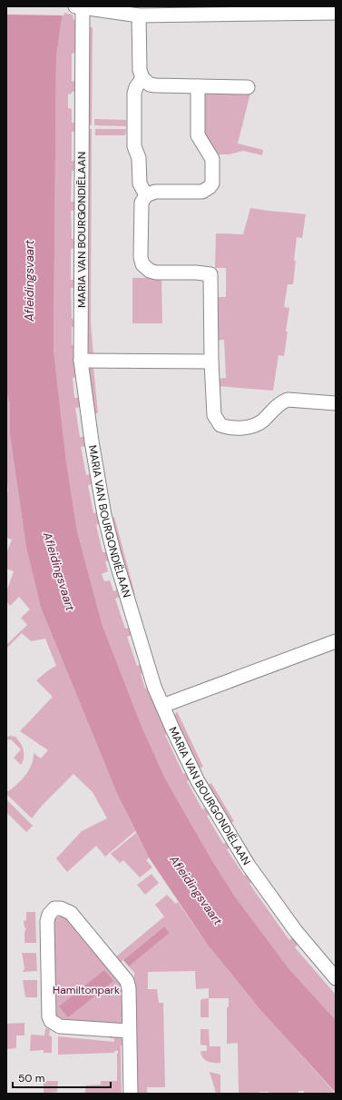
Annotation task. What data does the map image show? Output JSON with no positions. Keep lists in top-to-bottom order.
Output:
{
  "streets": {
    "street": ["MARIA VAN BOURGONDIËLAAN"]
  },
  "water": ["Afleidingsvaart"],
  "parks": ["Hamiltonpark"],
  "scale_bar": "50 m"
}
